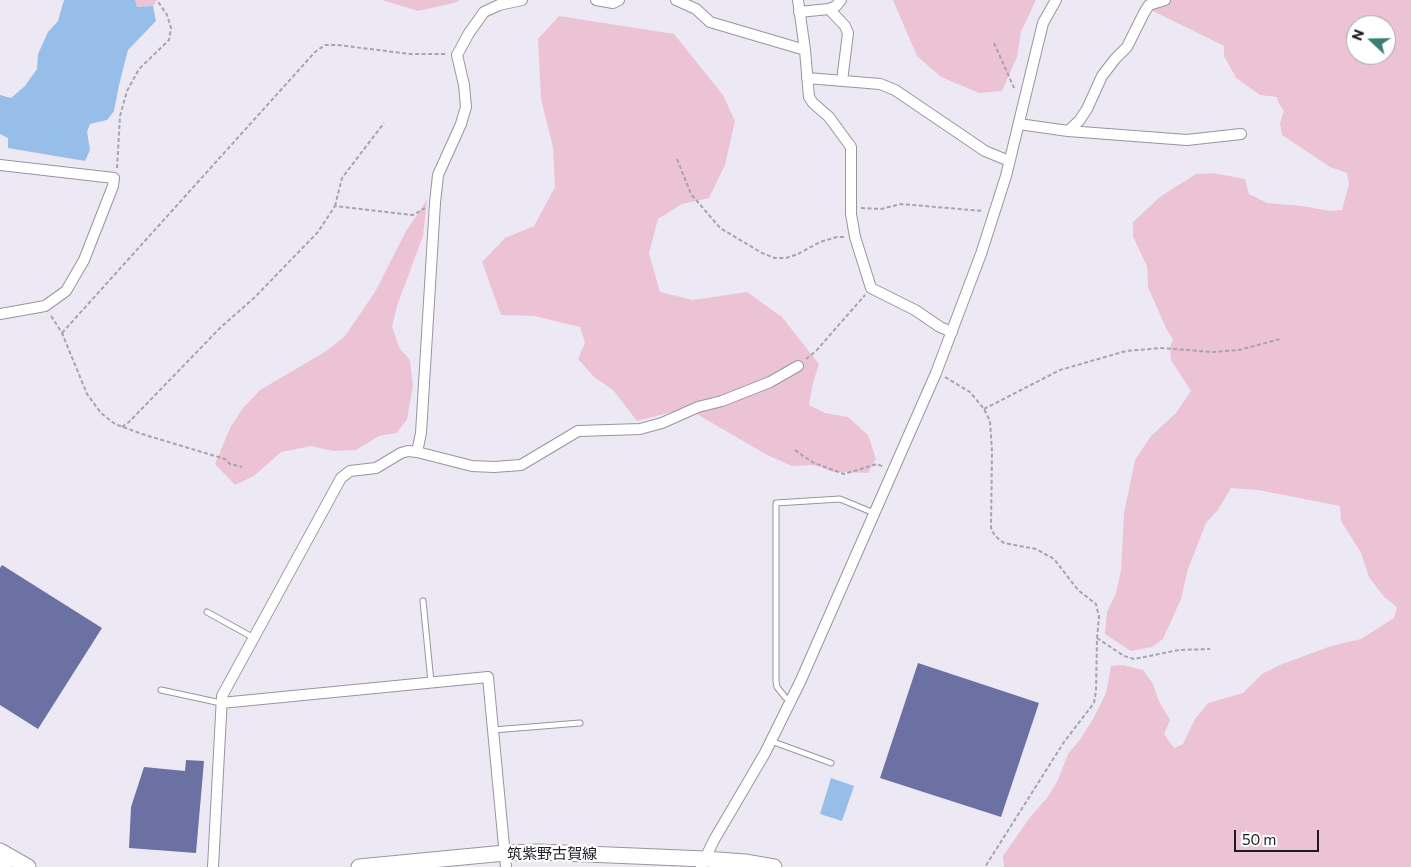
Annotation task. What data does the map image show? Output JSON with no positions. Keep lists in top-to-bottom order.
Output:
{
  "streets": {
    "main road": ["筑紫野古賀線"]
  },
  "scale_bar": "50 m",
  "north": "left"
}
